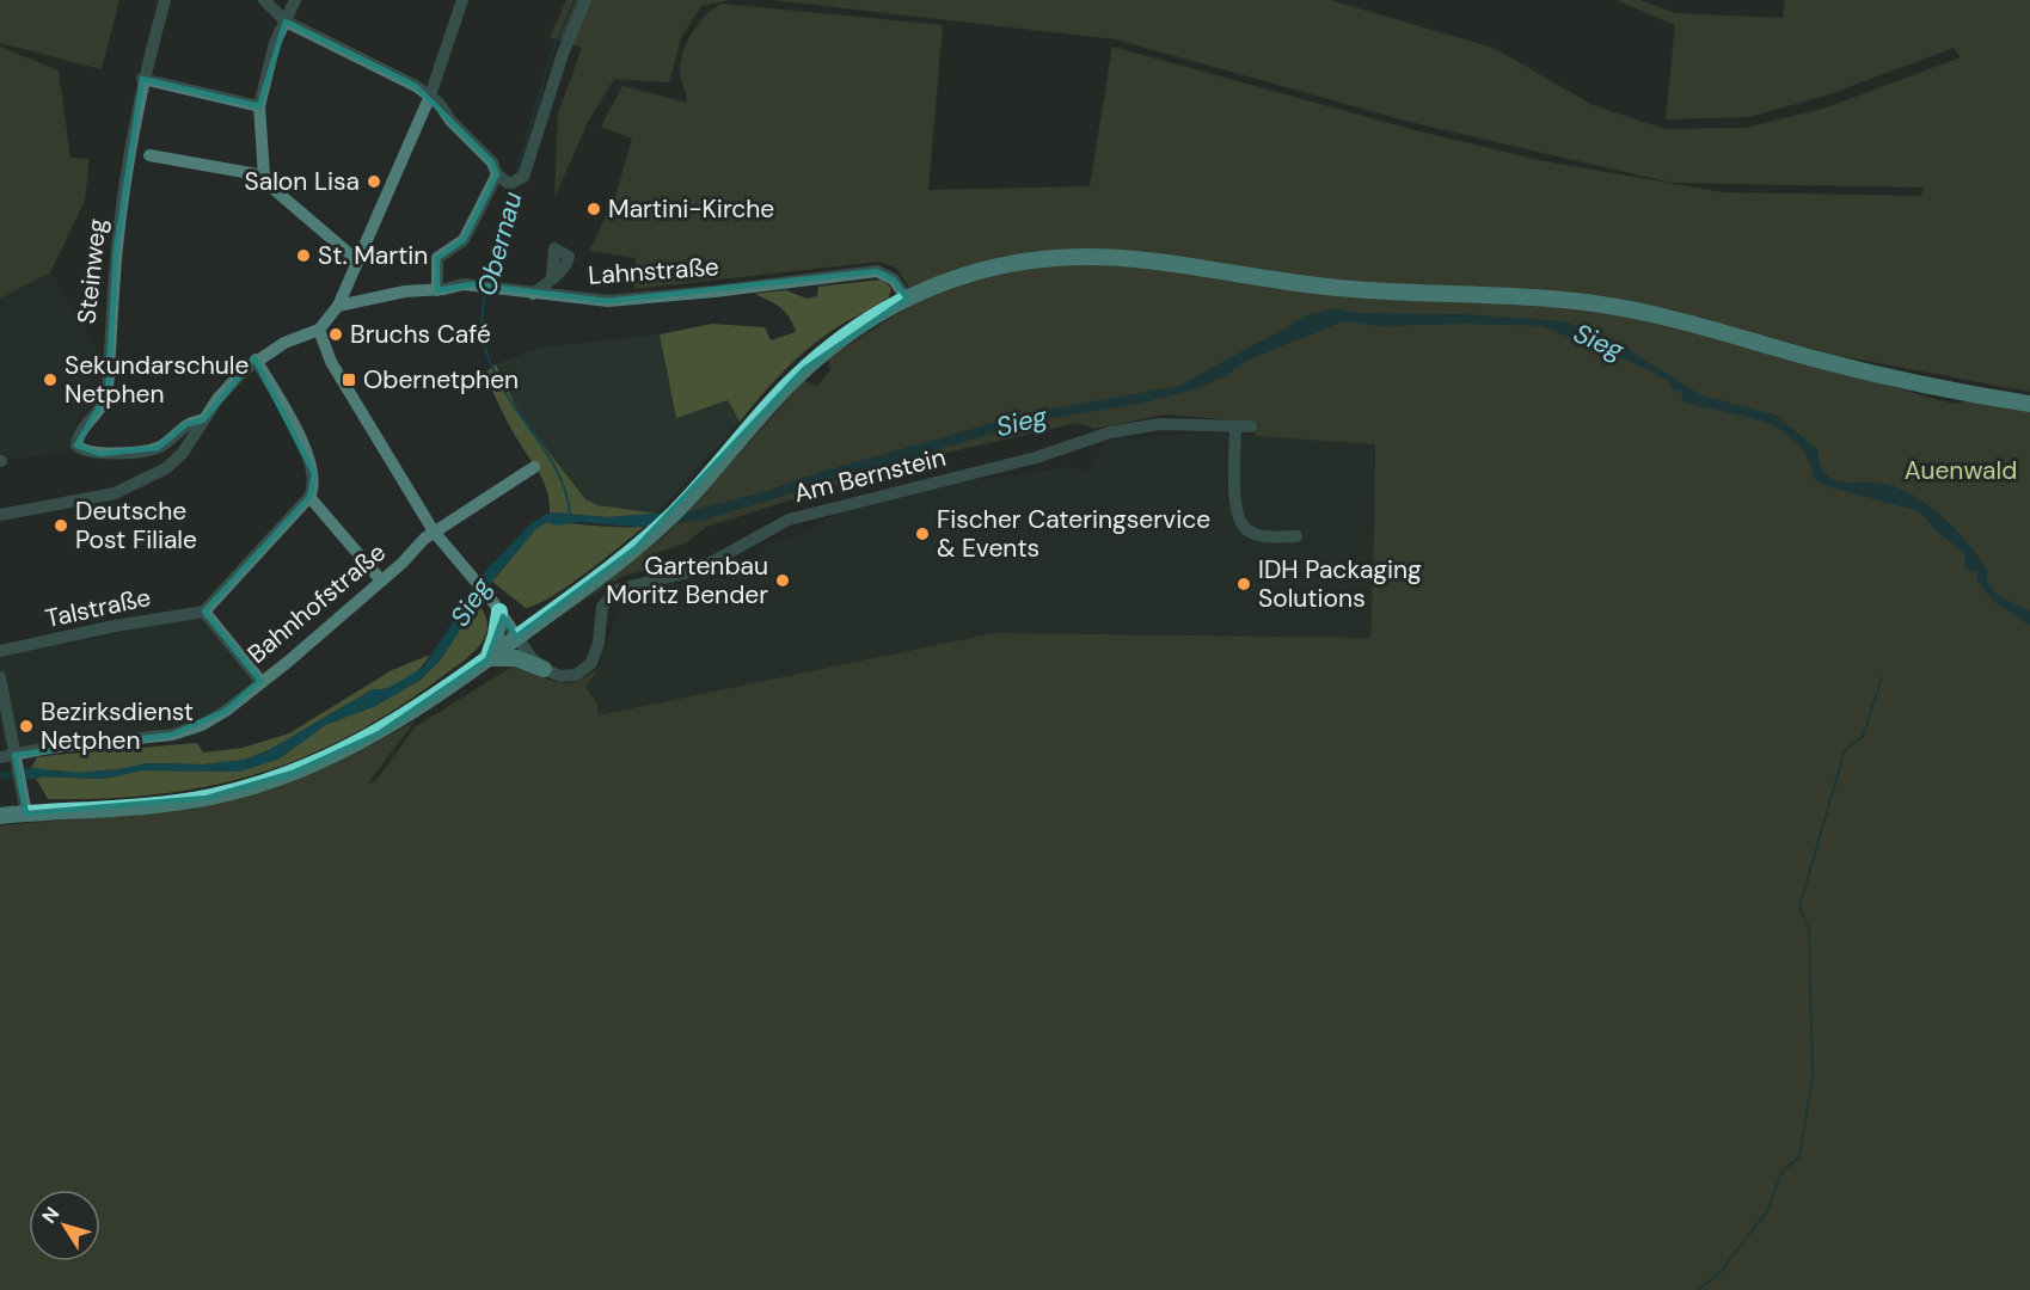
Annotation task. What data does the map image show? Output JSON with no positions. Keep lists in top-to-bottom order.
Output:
{
  "streets": {
    "street": [
      "Steinweg",
      "Lahnstraße",
      "Am Bernstein",
      "Bahnhofstraße",
      "Talstraße"
    ]
  },
  "water": ["Obernau", "Sieg"],
  "parks": ["Auenwald"],
  "places": {
    "other": [
      "Salon Lisa",
      "Martini-Kirche",
      "St. Martin",
      "Bruchs Café",
      "Sekundarschule Netphen",
      "Deutsche Post Filiale",
      "Fischer Cateringservice & Events",
      "Gartenbau Moritz Bender",
      "IDH Packaging Solutions",
      "Bezirksdienst Netphen"
    ],
    "transit": ["Obernetphen"]
  },
  "north": "top left"
}
